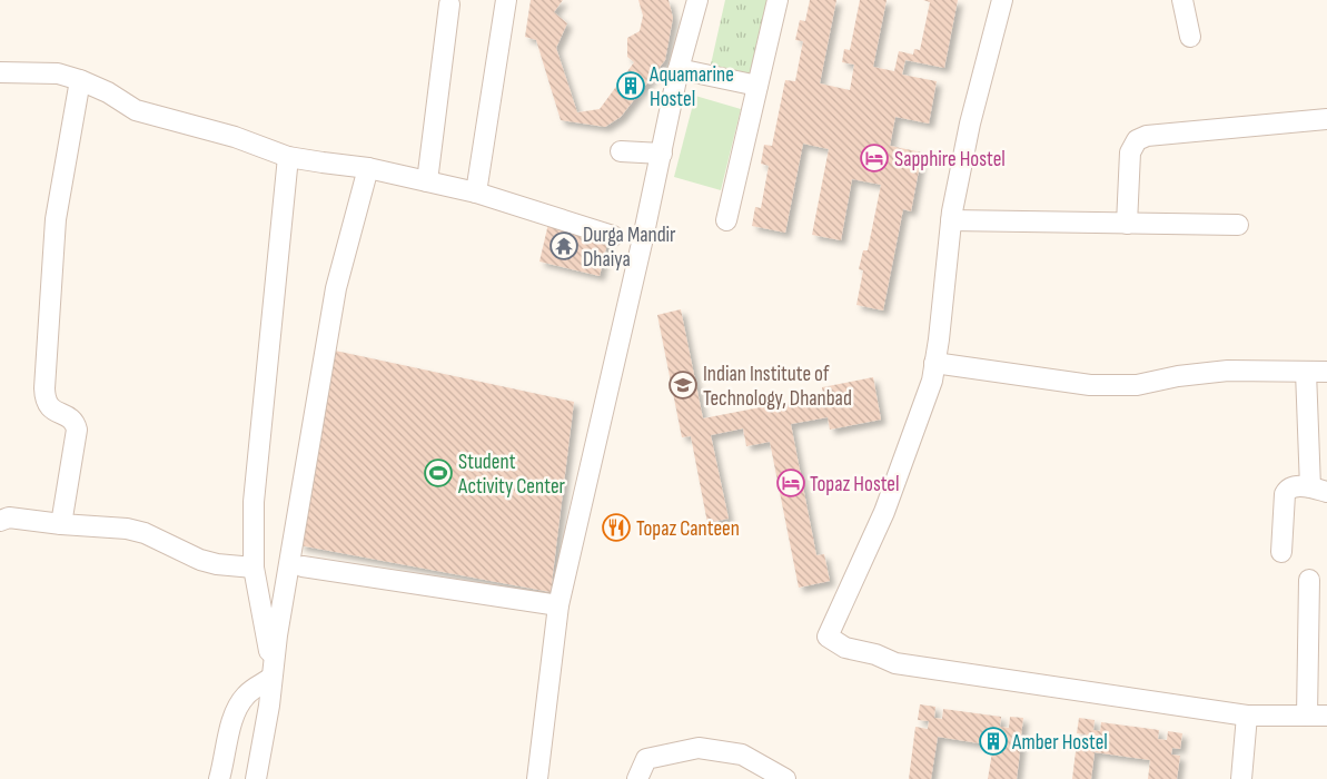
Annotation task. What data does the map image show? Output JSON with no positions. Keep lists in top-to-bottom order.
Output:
{
  "places": {
    "building": ["Aquamarine Hostel", "Amber Hostel"],
    "hotel": ["Sapphire Hostel", "Topaz Hostel"],
    "temple": ["Durga Mandir Dhaiya"],
    "school or university": ["Indian Institute of Technology, Dhanbad"],
    "sports": ["Student Activity Center"],
    "restaurant": ["Topaz Canteen"]
  }
}
